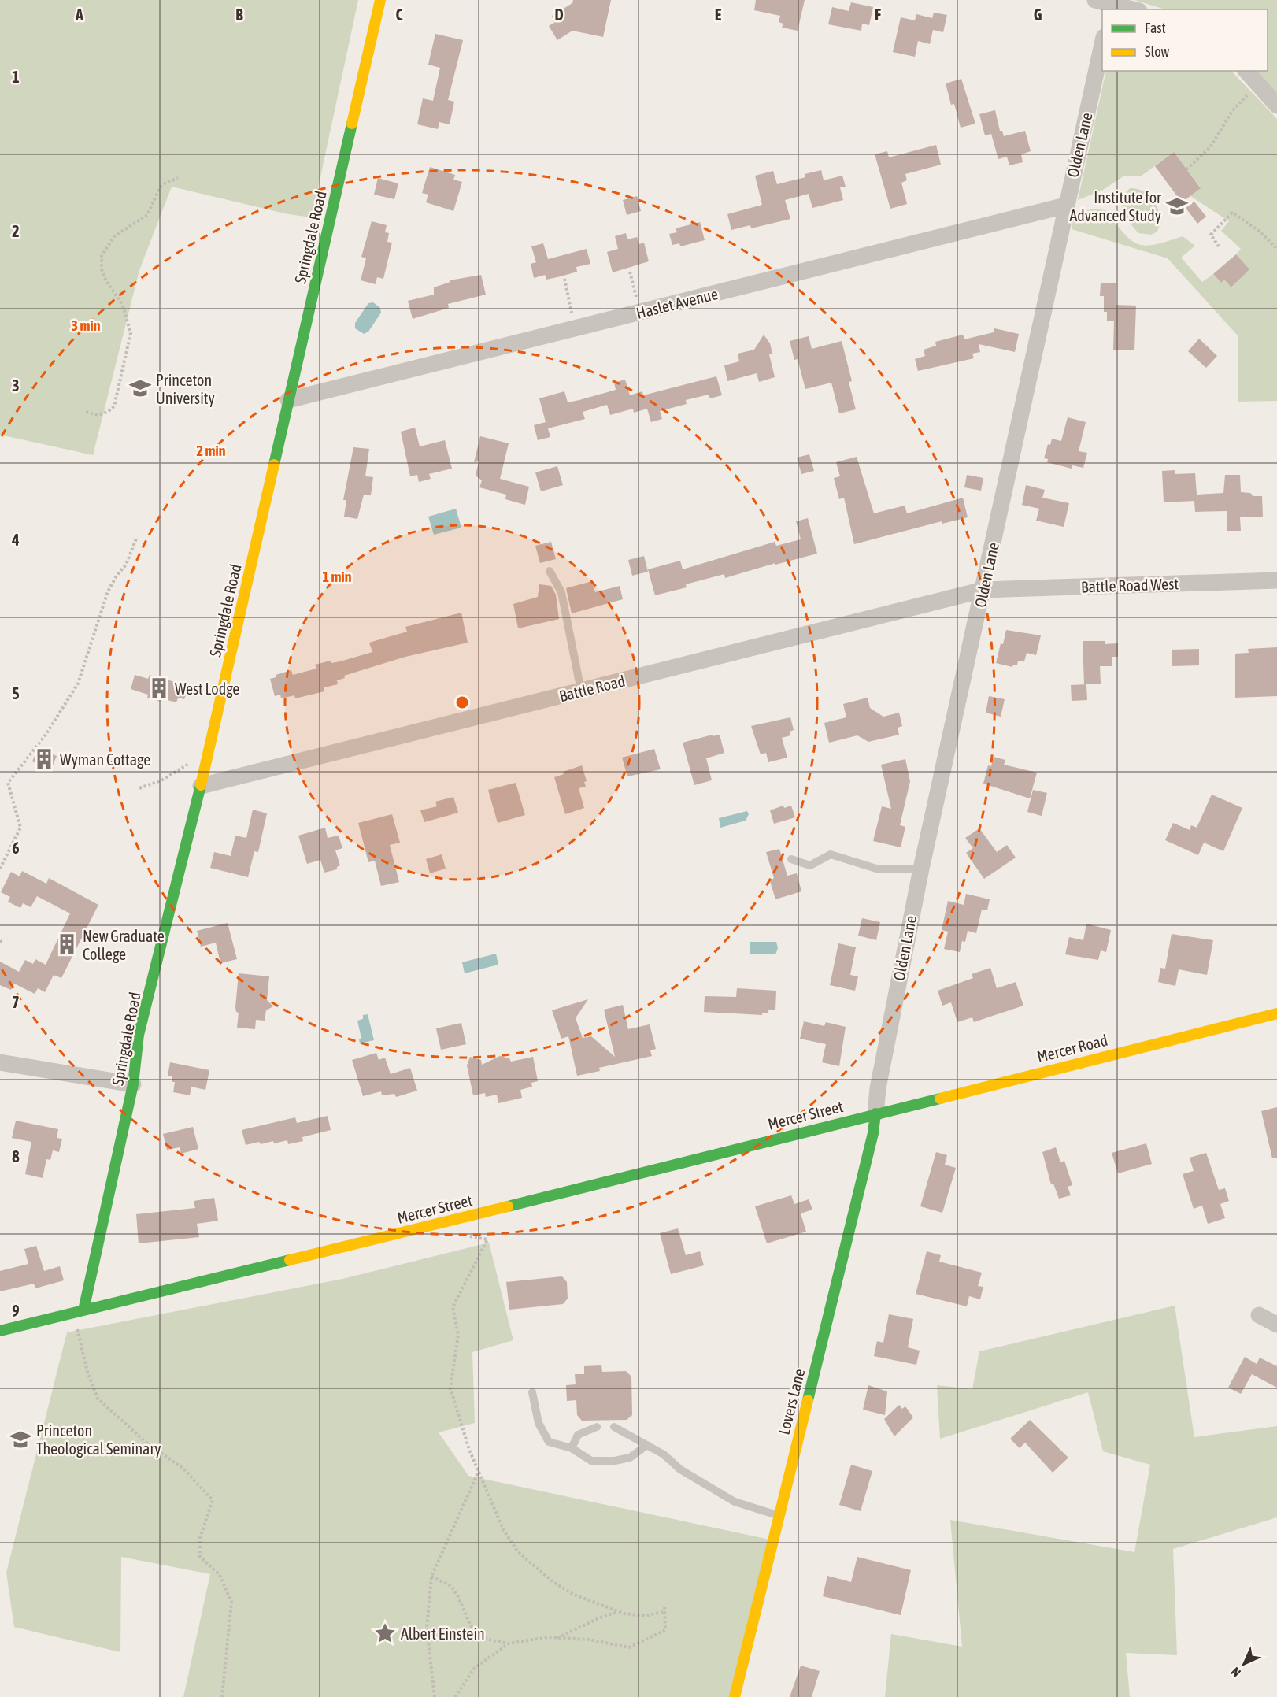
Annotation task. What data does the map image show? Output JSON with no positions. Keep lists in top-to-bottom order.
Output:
{
  "streets": {
    "street": [
      "Olden Lane",
      "Springdale Road",
      "Haslet Avenue",
      "Battle Road West",
      "Battle Road",
      "Mercer Road",
      "Mercer Street",
      "Lovers Lane"
    ]
  },
  "crossings": [
    ["Olden Lane", "Haslet Avenue"],
    ["Olden Lane", "Battle Road West"],
    ["Olden Lane", "Battle Road"],
    ["Olden Lane", "Mercer Road"],
    ["Olden Lane", "Mercer Street"],
    ["Olden Lane", "Lovers Lane"],
    ["Springdale Road", "Haslet Avenue"],
    ["Springdale Road", "Battle Road"],
    ["Springdale Road", "Mercer Street"],
    ["Battle Road West", "Battle Road"],
    ["Mercer Road", "Mercer Street"],
    ["Mercer Road", "Lovers Lane"],
    ["Mercer Street", "Lovers Lane"]
  ],
  "places": {
    "school or university": ["Institute for Advanced Study", "Princeton University", "Princeton Theological Seminary"],
    "building": ["West Lodge", "Wyman Cottage", "New Graduate College"],
    "place": ["Albert Einstein"]
  },
  "legend": ["Fast", "Slow"],
  "north": "bottom left",
  "grid": {
    "columns": [
      "A",
      "B",
      "C",
      "D",
      "E",
      "F",
      "G"
    ],
    "rows": [
      "1",
      "2",
      "3",
      "4",
      "5",
      "6",
      "7",
      "8",
      "9"
    ]
  },
  "rings": ["3 min", "2 min", "1 min"]
}
